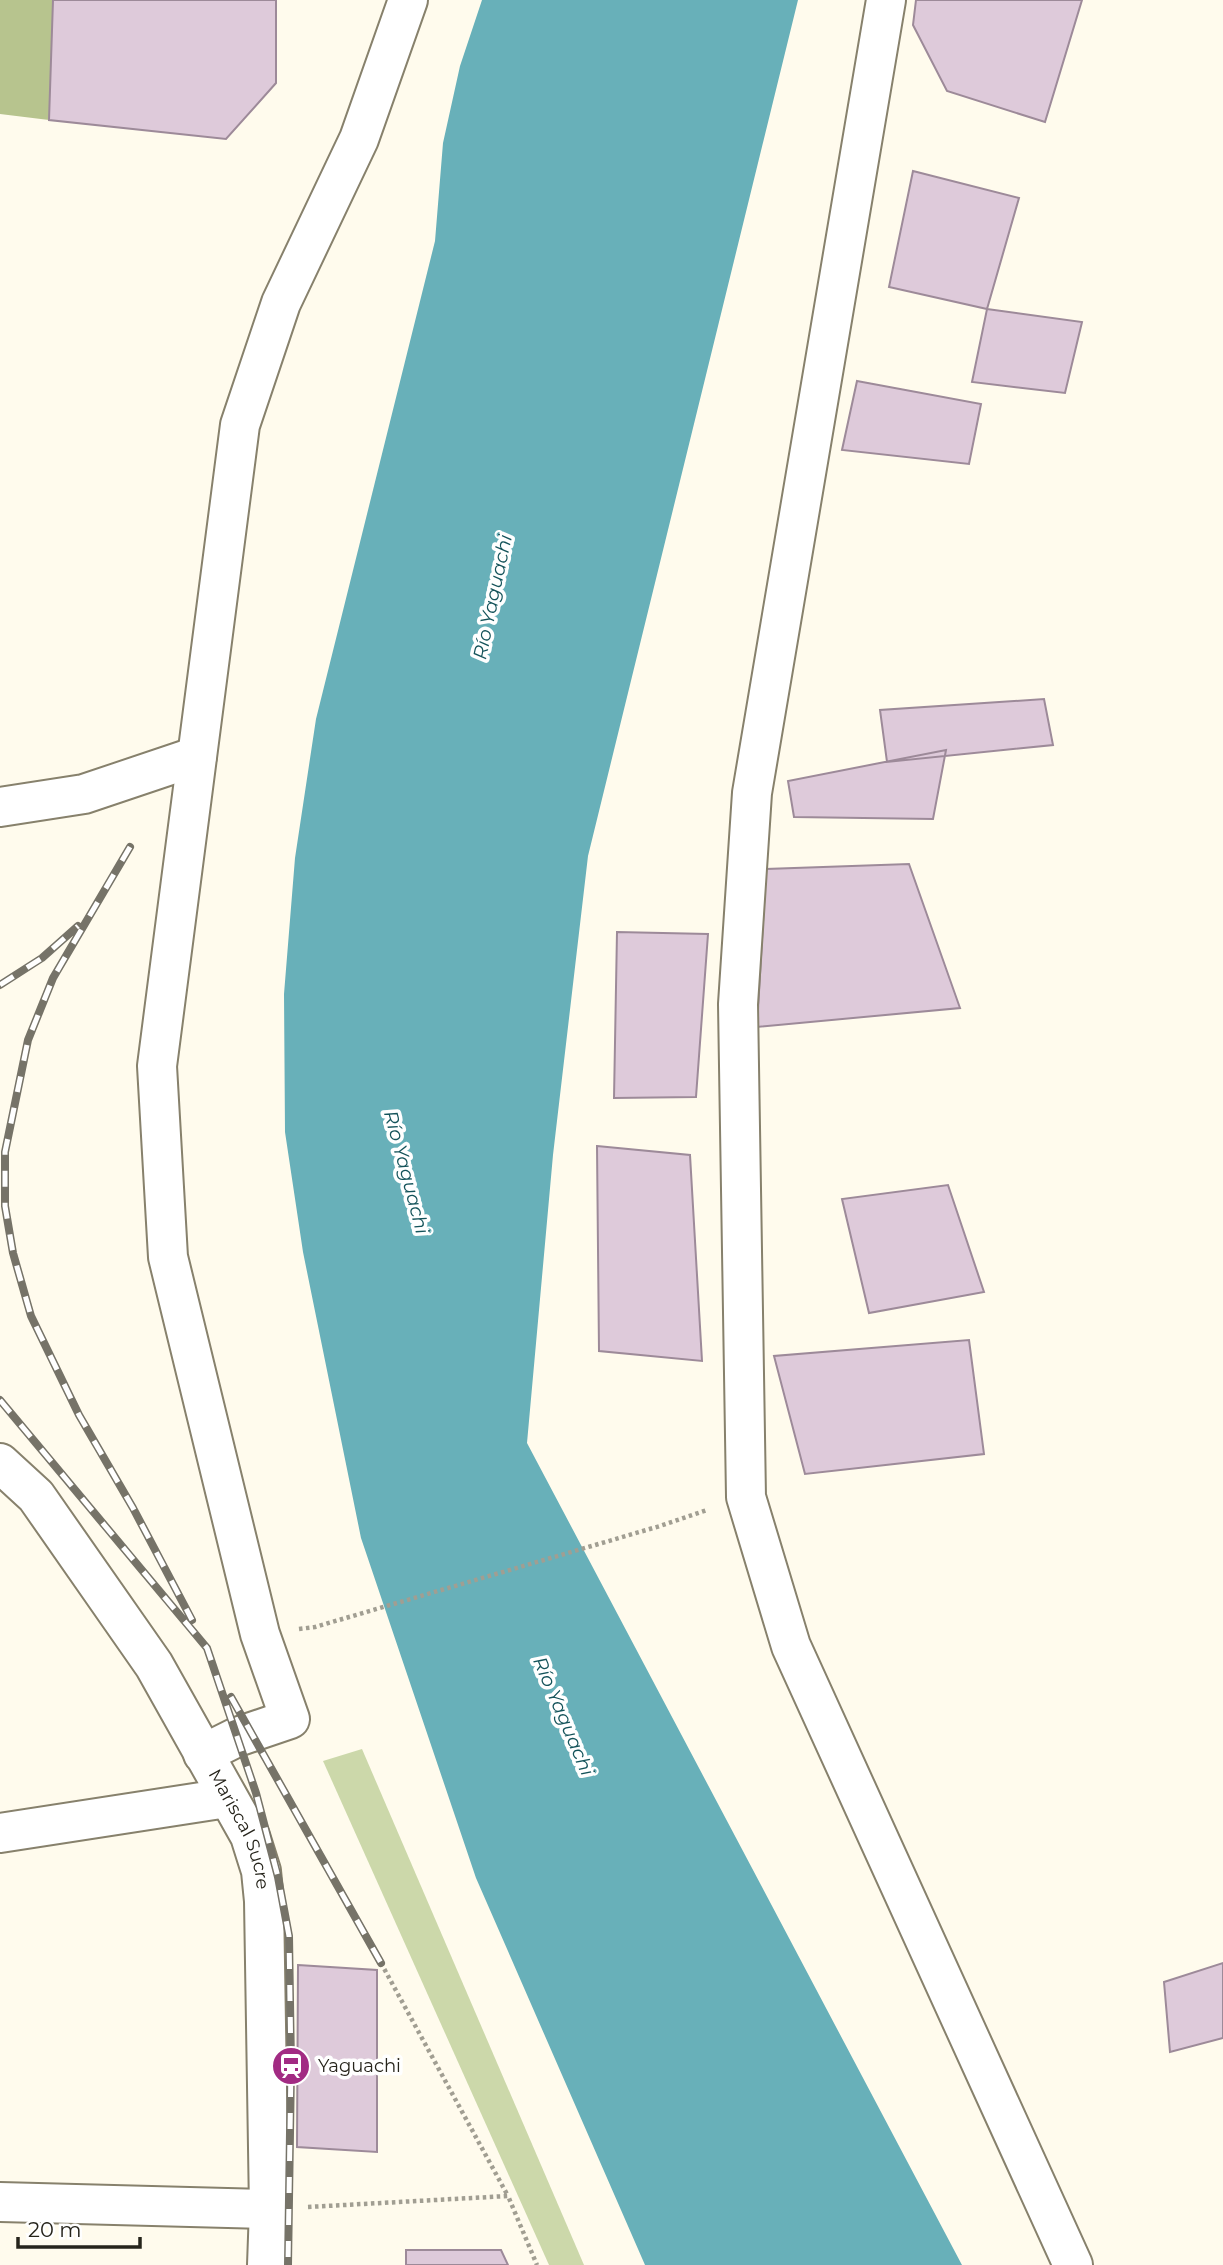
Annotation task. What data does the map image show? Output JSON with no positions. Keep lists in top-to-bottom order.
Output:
{
  "streets": {
    "street": ["Mariscal Sucre"]
  },
  "water": ["Río Yaguachi"],
  "places": {
    "station": ["Yaguachi"]
  },
  "scale_bar": "20 m"
}
